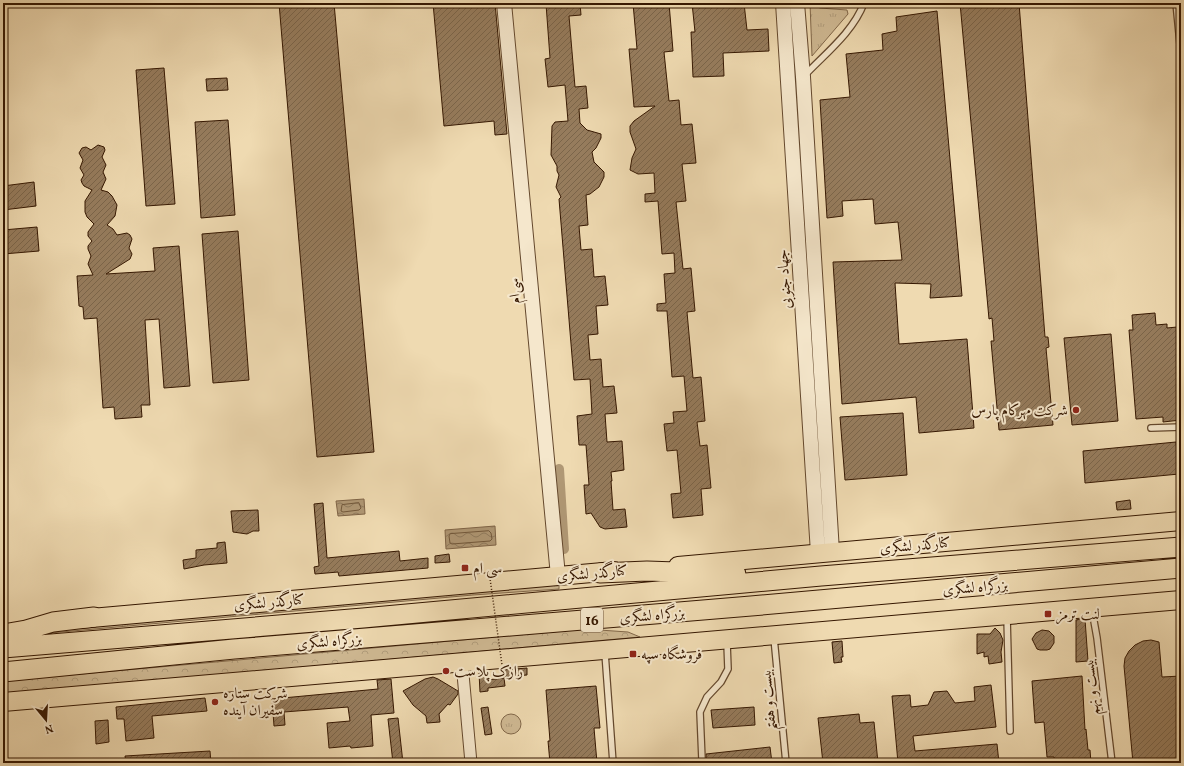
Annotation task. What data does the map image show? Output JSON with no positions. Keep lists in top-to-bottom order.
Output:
{
  "streets": {
    "highway": ["بزرگراه لشگری", "16"],
    "main road": ["کنارگذر لشگری"],
    "street": ["جهاد جنوبی", "سی‌ام"],
    "lane": ["بیست و نهم", "بیست و هفتم"]
  },
  "crossings": [
    ["جهاد جنوبی", "کنارگذر لشگری"],
    ["سی‌ام", "کنارگذر لشگری"]
  ],
  "places": {
    "other": ["شرکت مهرکام پارس", "رازک پلاست", "شرکت ستاره سفیران آینده"],
    "transit": ["سی ام", "لنت ترمز", "فروشگاه سپه"]
  },
  "north": "bottom"
}
